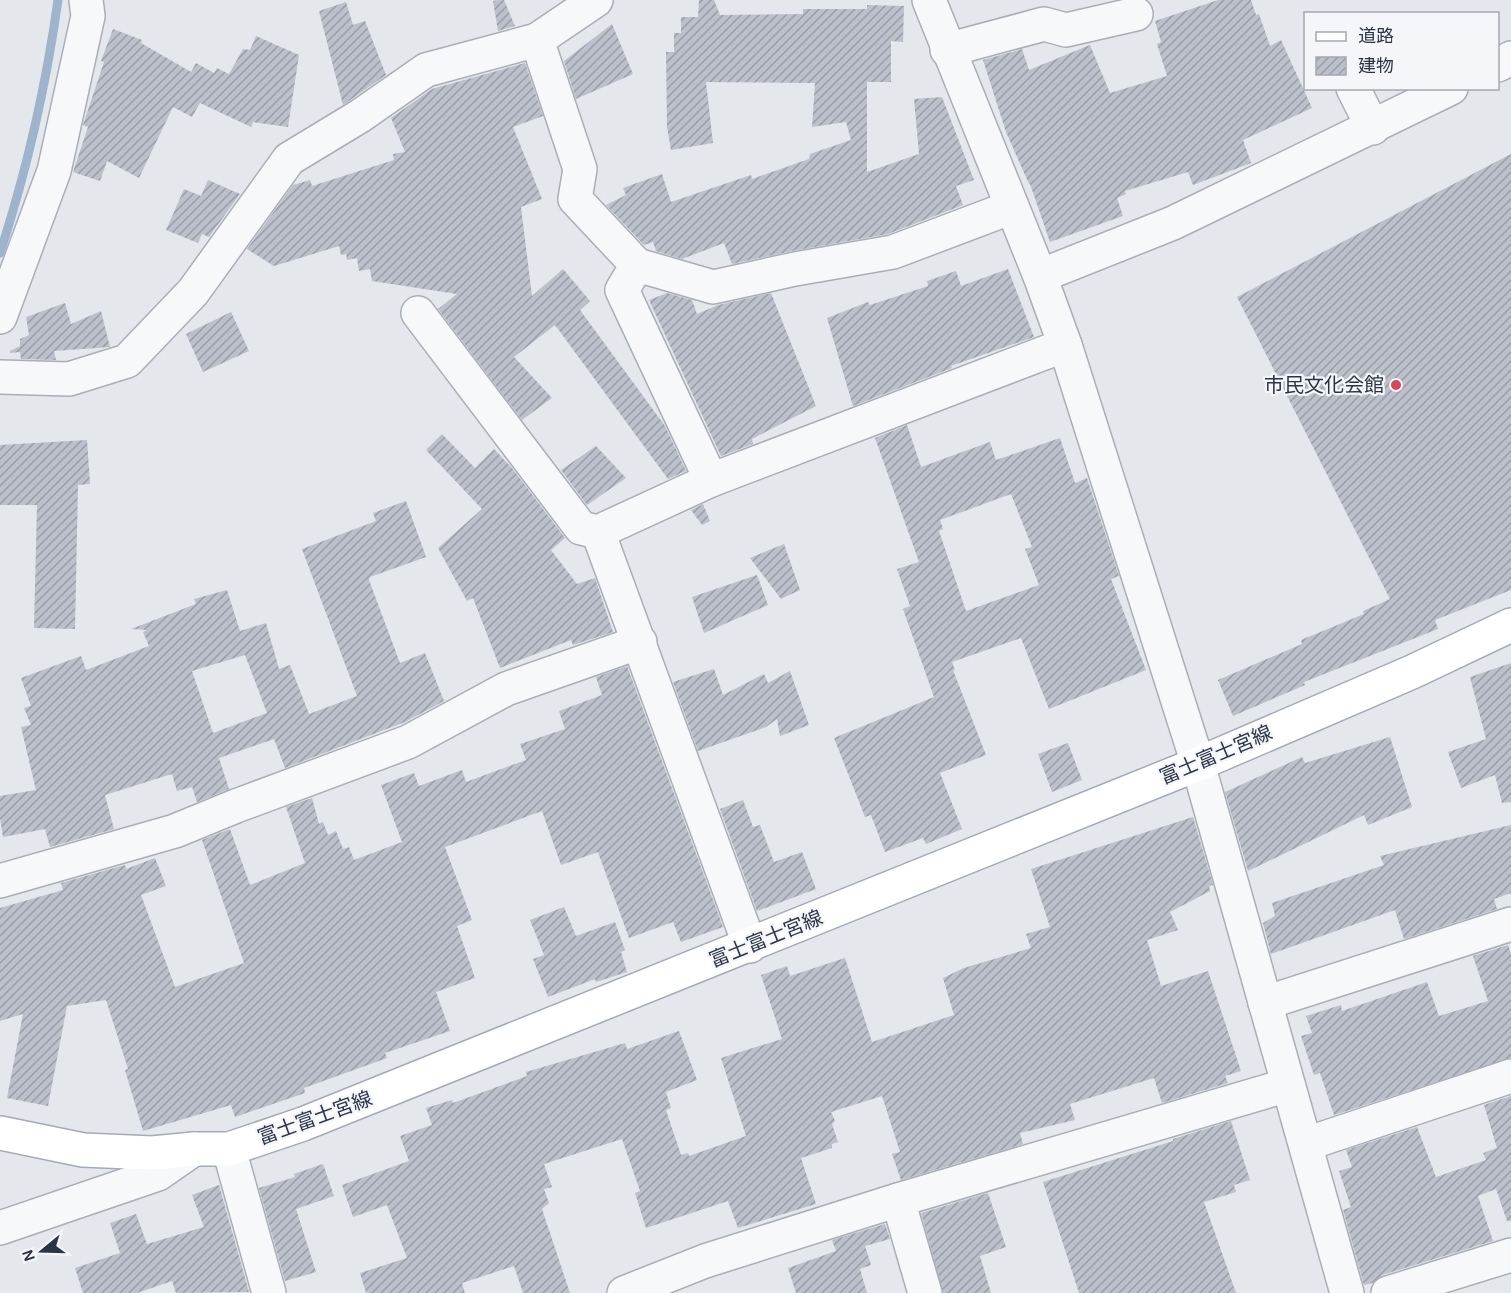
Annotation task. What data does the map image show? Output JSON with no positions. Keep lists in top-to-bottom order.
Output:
{
  "streets": {
    "main road": ["富士富士宮線"]
  },
  "places": ["市民文化会館"],
  "legend": ["道路", "建物"],
  "north": "left"
}
